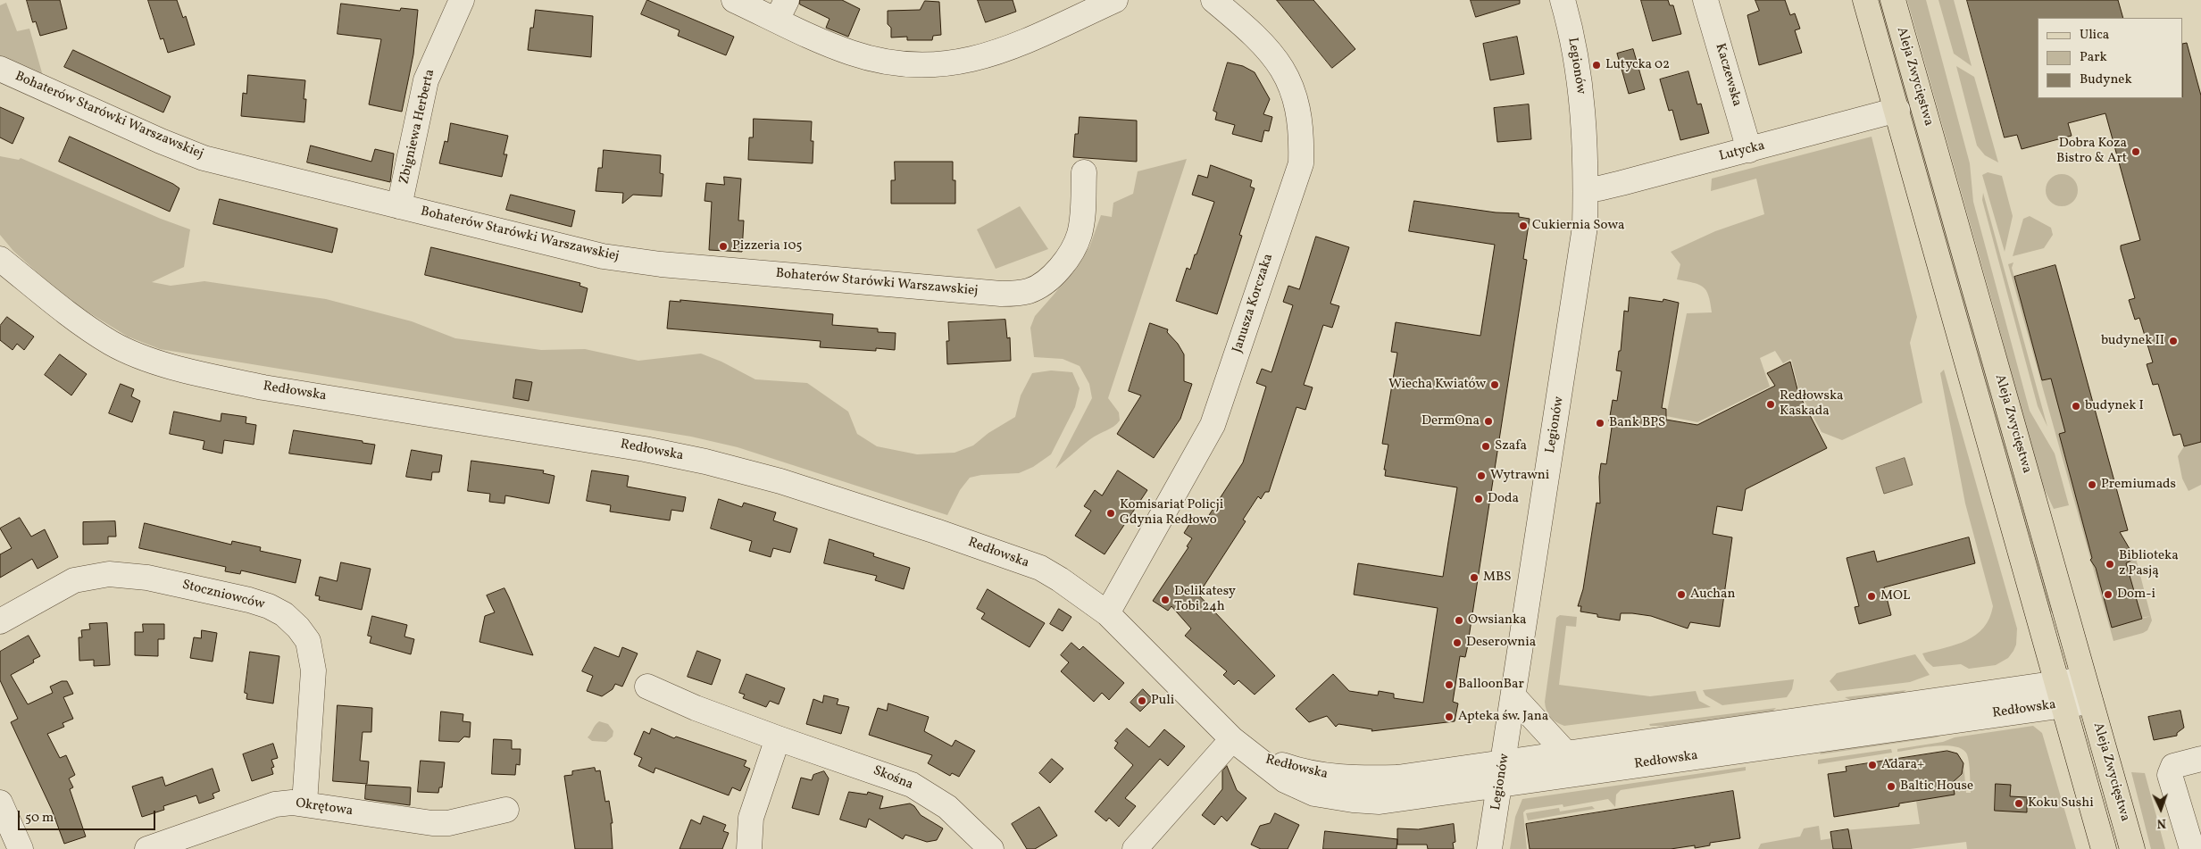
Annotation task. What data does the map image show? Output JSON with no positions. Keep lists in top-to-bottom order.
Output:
{
  "streets": {
    "main road": ["Aleja Zwycięstwa"],
    "street": [
      "Legionów",
      "Kaczewska",
      "Bohaterów Starówki Warszawskiej",
      "Zbigniewa Herberta",
      "Lutycka",
      "Janusza Korczaka",
      "Redłowska",
      "Stoczniowców",
      "Skośna",
      "Okrętowa"
    ]
  },
  "crossings": [
    ["Legionów", "Lutycka"],
    ["Legionów", "Redłowska"],
    ["Kaczewska", "Lutycka"],
    ["Aleja Zwycięstwa", "Lutycka"],
    ["Aleja Zwycięstwa", "Redłowska"],
    ["Bohaterów Starówki Warszawskiej", "Zbigniewa Herberta"],
    ["Janusza Korczaka", "Redłowska"],
    ["Stoczniowców", "Okrętowa"]
  ],
  "places": [
    "Lutycka 02",
    "Dobra Koza Bistro & Art",
    "Cukiernia Sowa",
    "Pizzeria 105",
    "budynek II",
    "Wiecha Kwiatów",
    "Redłowska Kaskada",
    "budynek I",
    "DermOna",
    "Bank BPS",
    "Szafa",
    "Wytrawni",
    "Premiumads",
    "Doda",
    "Komisariat Policji Gdynia Redłowo",
    "Biblioteka z Pasją",
    "MBS",
    "Auchan",
    "Dom-i",
    "MOL",
    "Delikatesy Tobi 24h",
    "Owsianka",
    "Deserownia",
    "BalloonBar",
    "Puli",
    "Apteka św. Jana",
    "Adara+",
    "Baltic House",
    "Koku Sushi"
  ],
  "legend": ["Ulica", "Park", "Budynek"],
  "scale_bar": "50 m",
  "north": "bottom"
}
